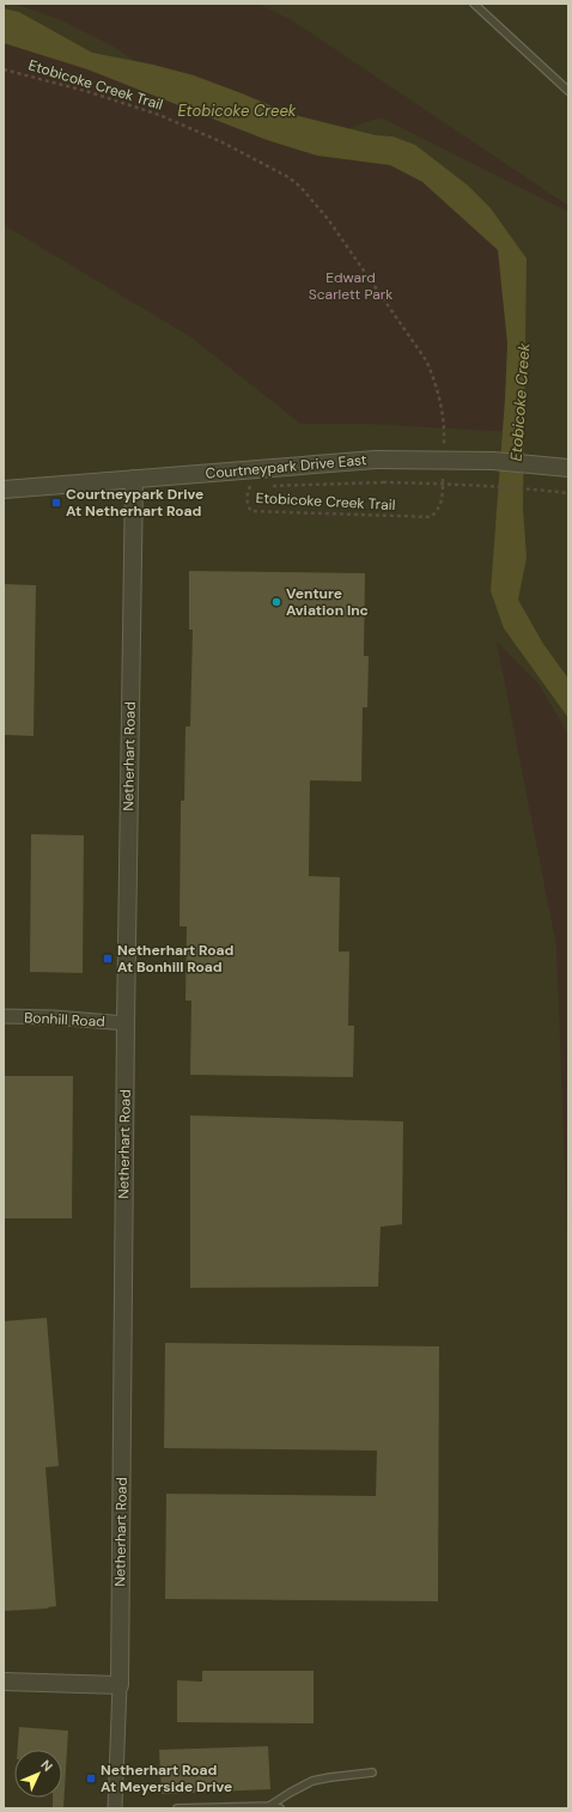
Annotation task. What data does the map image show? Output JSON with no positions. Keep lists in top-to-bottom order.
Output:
{
  "streets": {
    "street": ["Courtneypark Drive East", "Netherhart Road", "Bonhill Road"],
    "path": ["Etobicoke Creek Trail"]
  },
  "crossings": [
    ["Courtneypark Drive East", "Netherhart Road"],
    ["Netherhart Road", "Bonhill Road"]
  ],
  "water": ["Etobicoke Creek"],
  "parks": ["Edward Scarlett Park"],
  "places": {
    "transit": ["Courtneypark Drive At Netherhart Road", "Netherhart Road At Bonhill Road", "Netherhart Road At Meyerside Drive"],
    "other": ["Venture Aviation Inc"]
  },
  "north": "top right"
}
